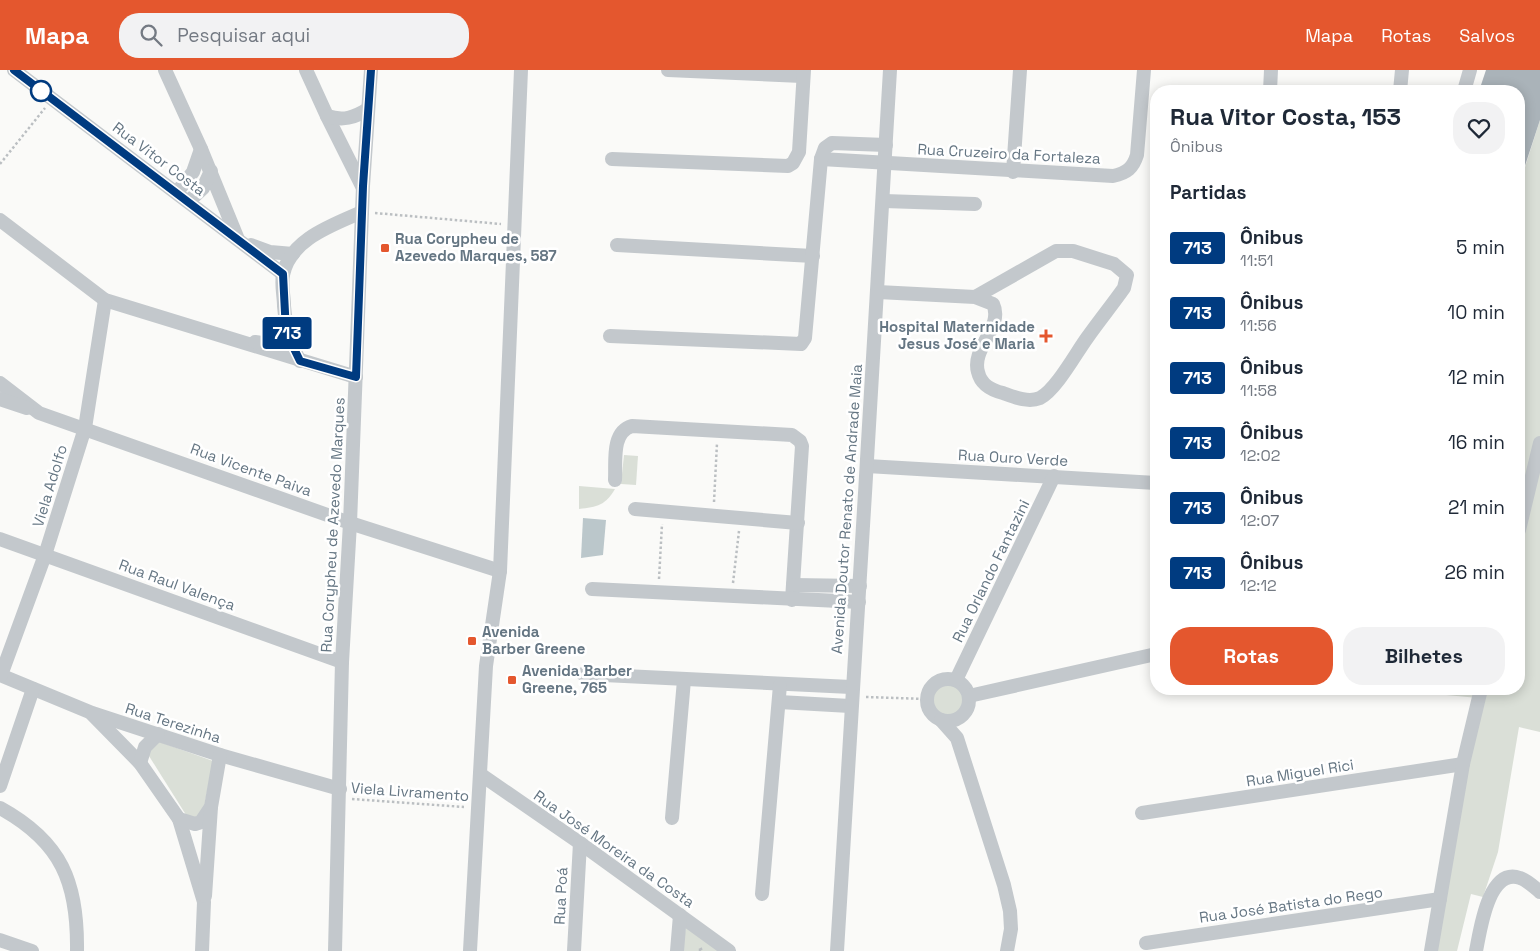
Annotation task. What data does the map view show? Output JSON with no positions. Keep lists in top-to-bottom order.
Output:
{
  "streets": {
    "street": [
      "Rua Cruzeiro da Fortaleza",
      "Rua Vitor Costa",
      "Rua Ouro Verde",
      "Rua Vicente Paiva",
      "Viela Adolfo",
      "Avenida Doutor Renato de Andrade Maia",
      "Rua Corypheu de Azevedo Marques",
      "Rua Orlando Fantazini",
      "Rua Raul Valença",
      "Rua Terezinha",
      "Rua Miguel Rici",
      "Rua José Moreira da Costa",
      "Rua Poá",
      "Rua José Batista do Rego"
    ],
    "path": ["Viela Livramento"]
  },
  "crossings": [
    ["Rua Cruzeiro da Fortaleza", "Avenida Doutor Renato de Andrade Maia"],
    ["Rua Ouro Verde", "Avenida Doutor Renato de Andrade Maia"],
    ["Rua Ouro Verde", "Rua Orlando Fantazini"],
    ["Rua Vicente Paiva", "Viela Adolfo"],
    ["Rua Vicente Paiva", "Rua Corypheu de Azevedo Marques"],
    ["Viela Adolfo", "Rua Raul Valença"],
    ["Viela Adolfo", "Rua Terezinha"],
    ["Rua Corypheu de Azevedo Marques", "Rua Raul Valença"],
    ["Rua Corypheu de Azevedo Marques", "Rua Terezinha"],
    ["Rua Corypheu de Azevedo Marques", "Viela Livramento"],
    ["Rua Terezinha", "Viela Livramento"],
    ["Rua José Moreira da Costa", "Rua Poá"]
  ],
  "places": {
    "transit": ["Rua Corypheu de Azevedo Marques, 587", "Avenida Barber Greene", "Avenida Barber Greene, 765"],
    "health": ["Hospital Maternidade Jesus José e Maria"]
  },
  "lines": ["bus line 713"],
  "page": {
    "header": "Mapa",
    "search": "Pesquisar aqui",
    "nav": ["Mapa", "Rotas", "Salvos"],
    "on_map": "713",
    "heading": [
      ["Rua Vitor Costa, 153", "Ônibus"],
      "Partidas"
    ],
    "list": [
      {
        "mark": "713",
        "name": "Ônibus",
        "note": "11:51",
        "value": "5 min"
      },
      {
        "mark": "713",
        "name": "Ônibus",
        "note": "11:56",
        "value": "10 min"
      },
      {
        "mark": "713",
        "name": "Ônibus",
        "note": "11:58",
        "value": "12 min"
      },
      {
        "mark": "713",
        "name": "Ônibus",
        "note": "12:02",
        "value": "16 min"
      },
      {
        "mark": "713",
        "name": "Ônibus",
        "note": "12:07",
        "value": "21 min"
      },
      {
        "mark": "713",
        "name": "Ônibus",
        "note": "12:12",
        "value": "26 min"
      }
    ],
    "buttons": ["Rotas", "Bilhetes"]
  }
}
